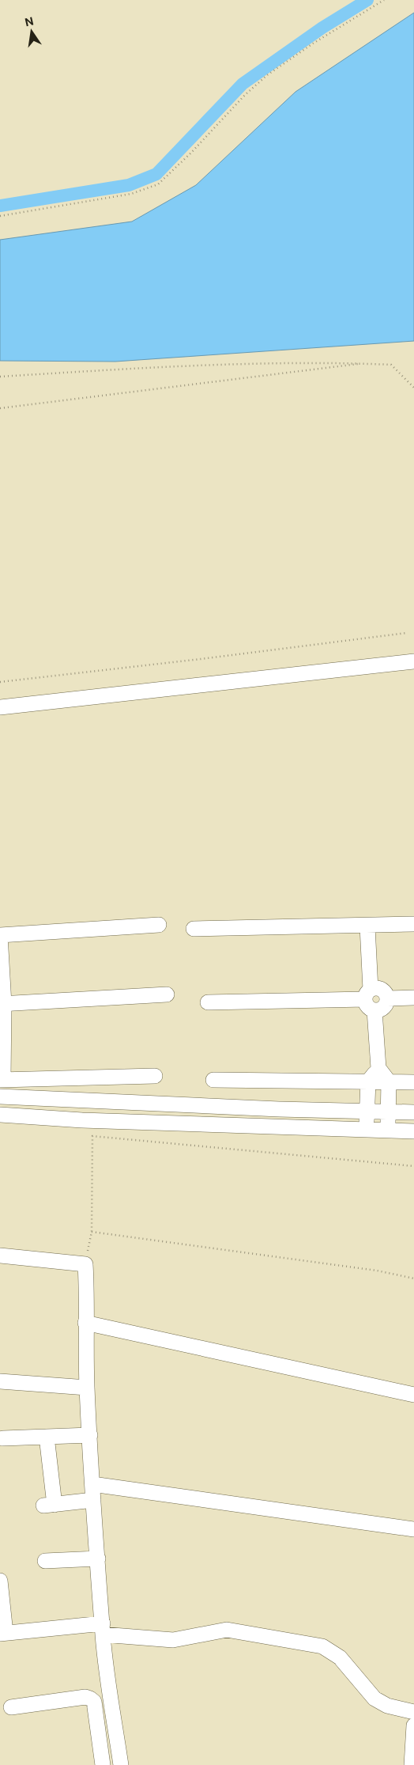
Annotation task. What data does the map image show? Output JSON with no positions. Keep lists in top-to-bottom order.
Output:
{
  "north": "top"
}
